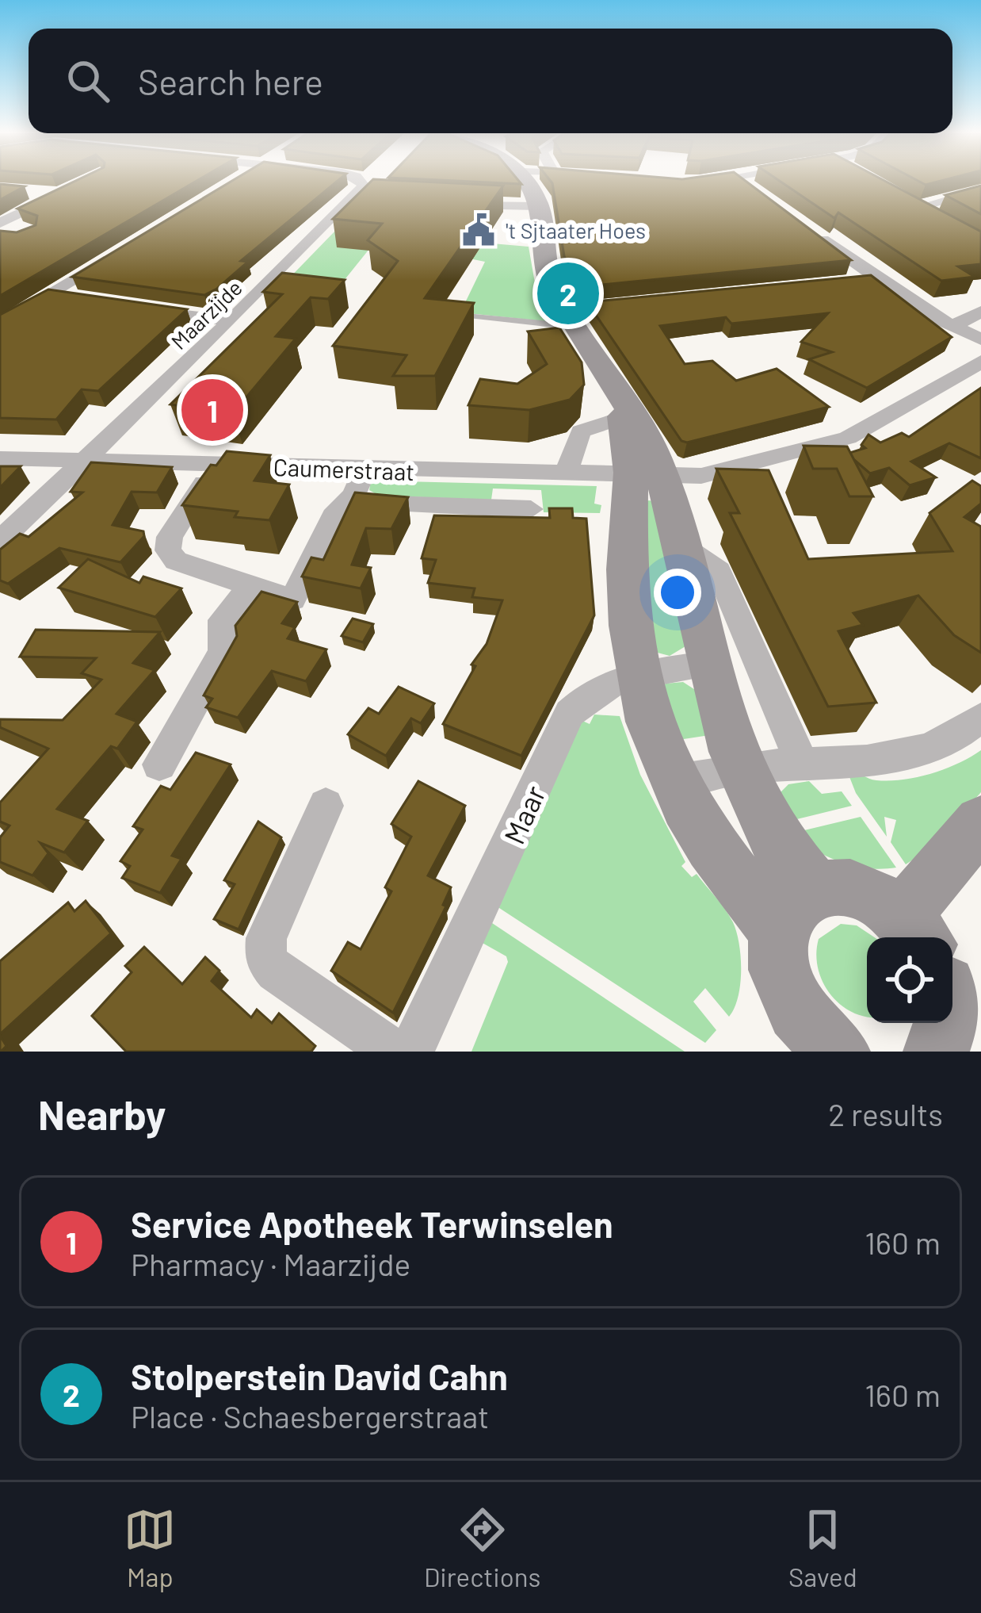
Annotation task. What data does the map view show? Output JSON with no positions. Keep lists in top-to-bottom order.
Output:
{
  "streets": {
    "street": ["Maarzijde", "Caumerstraat", "Maar"]
  },
  "crossings": [
    ["Maarzijde", "Caumerstraat"]
  ],
  "places": {
    "public building": ["'t Sjtaater Hoes"]
  },
  "page": {
    "search": "Search here",
    "pins": ["2", "1"],
    "heading": ["Nearby", "2 results"],
    "list": [
      {
        "mark": "1",
        "name": "Service Apotheek Terwinselen",
        "note": "Pharmacy · Maarzijde",
        "value": "160 m"
      },
      {
        "mark": "2",
        "name": "Stolperstein David Cahn",
        "note": "Place · Schaesbergerstraat",
        "value": "160 m"
      }
    ],
    "nav": ["Map", "Directions", "Saved"]
  }
}
